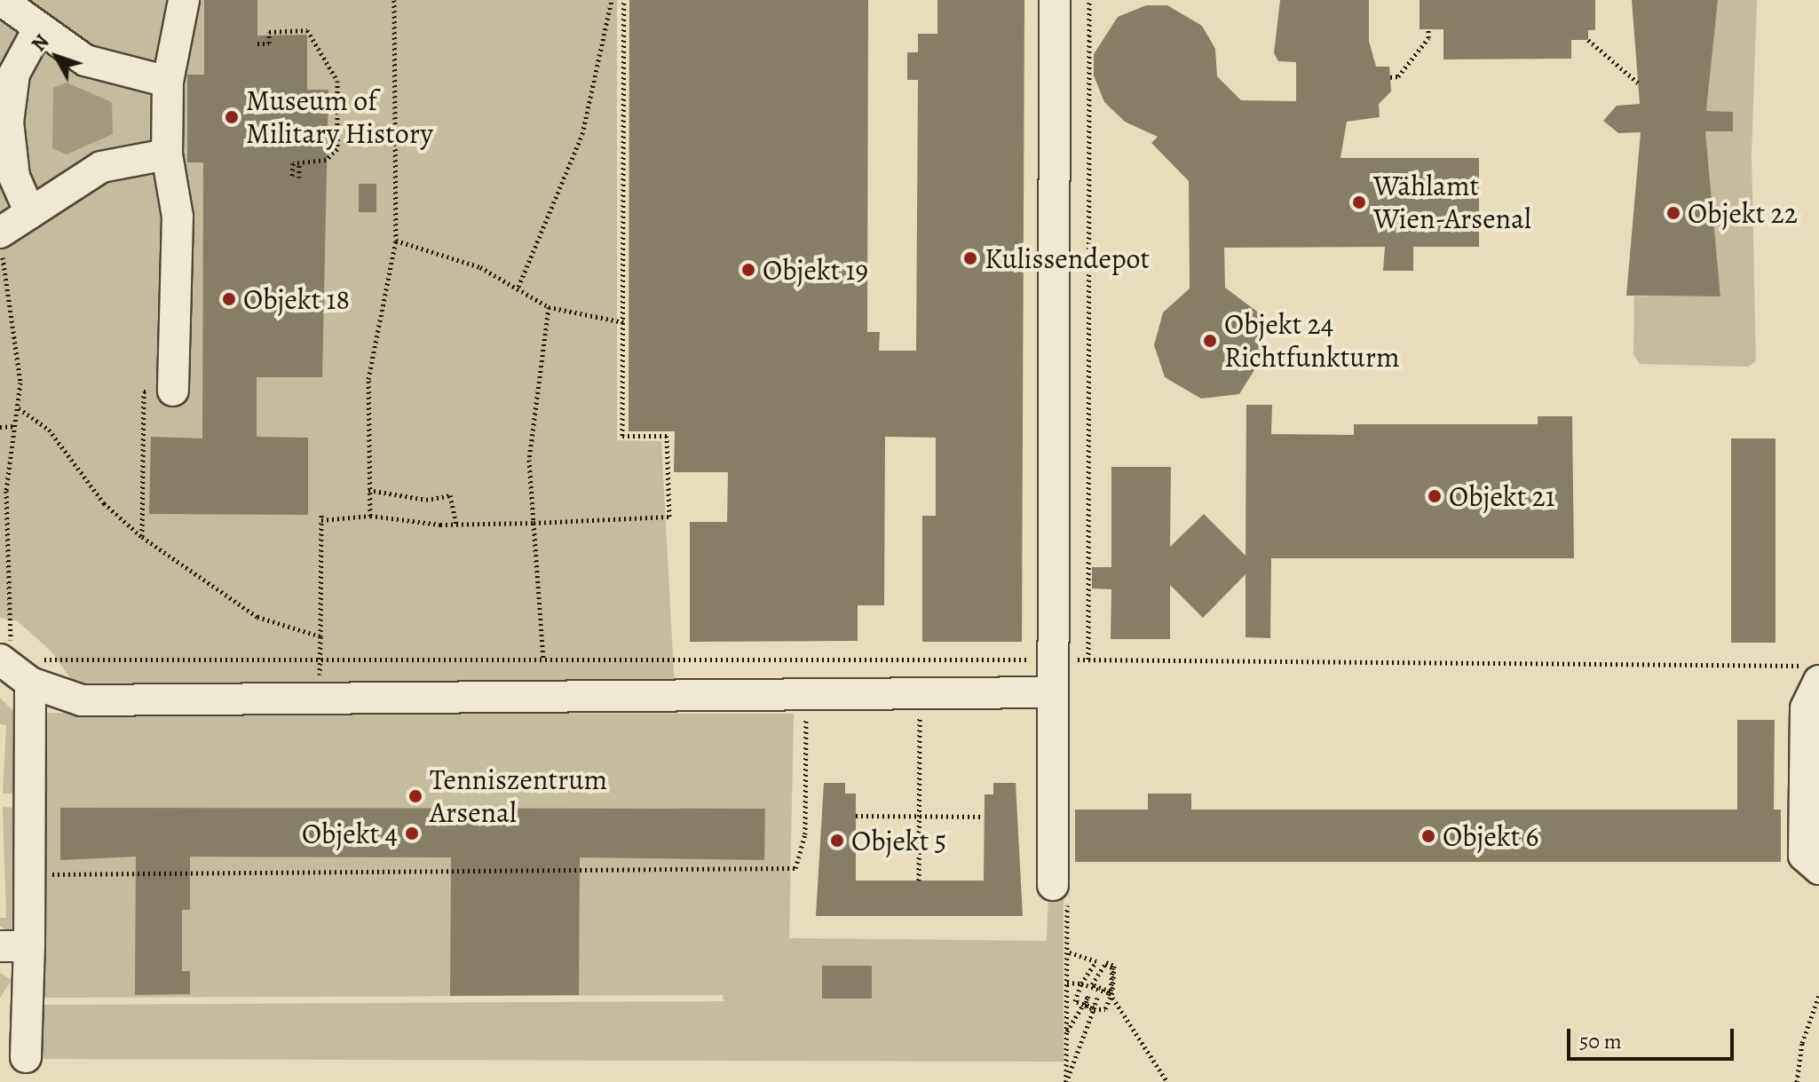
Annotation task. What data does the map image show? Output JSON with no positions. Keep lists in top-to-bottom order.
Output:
{
  "places": [
    "Museum of Military History",
    "Wählamt Wien-Arsenal",
    "Objekt 22",
    "Kulissendepot",
    "Objekt 19",
    "Objekt 18",
    "Objekt 24 Richtfunkturm",
    "Objekt 21",
    "Tenniszentrum Arsenal",
    "Objekt 4",
    "Objekt 6",
    "Objekt 5"
  ],
  "scale_bar": "50 m",
  "north": "top left"
}
